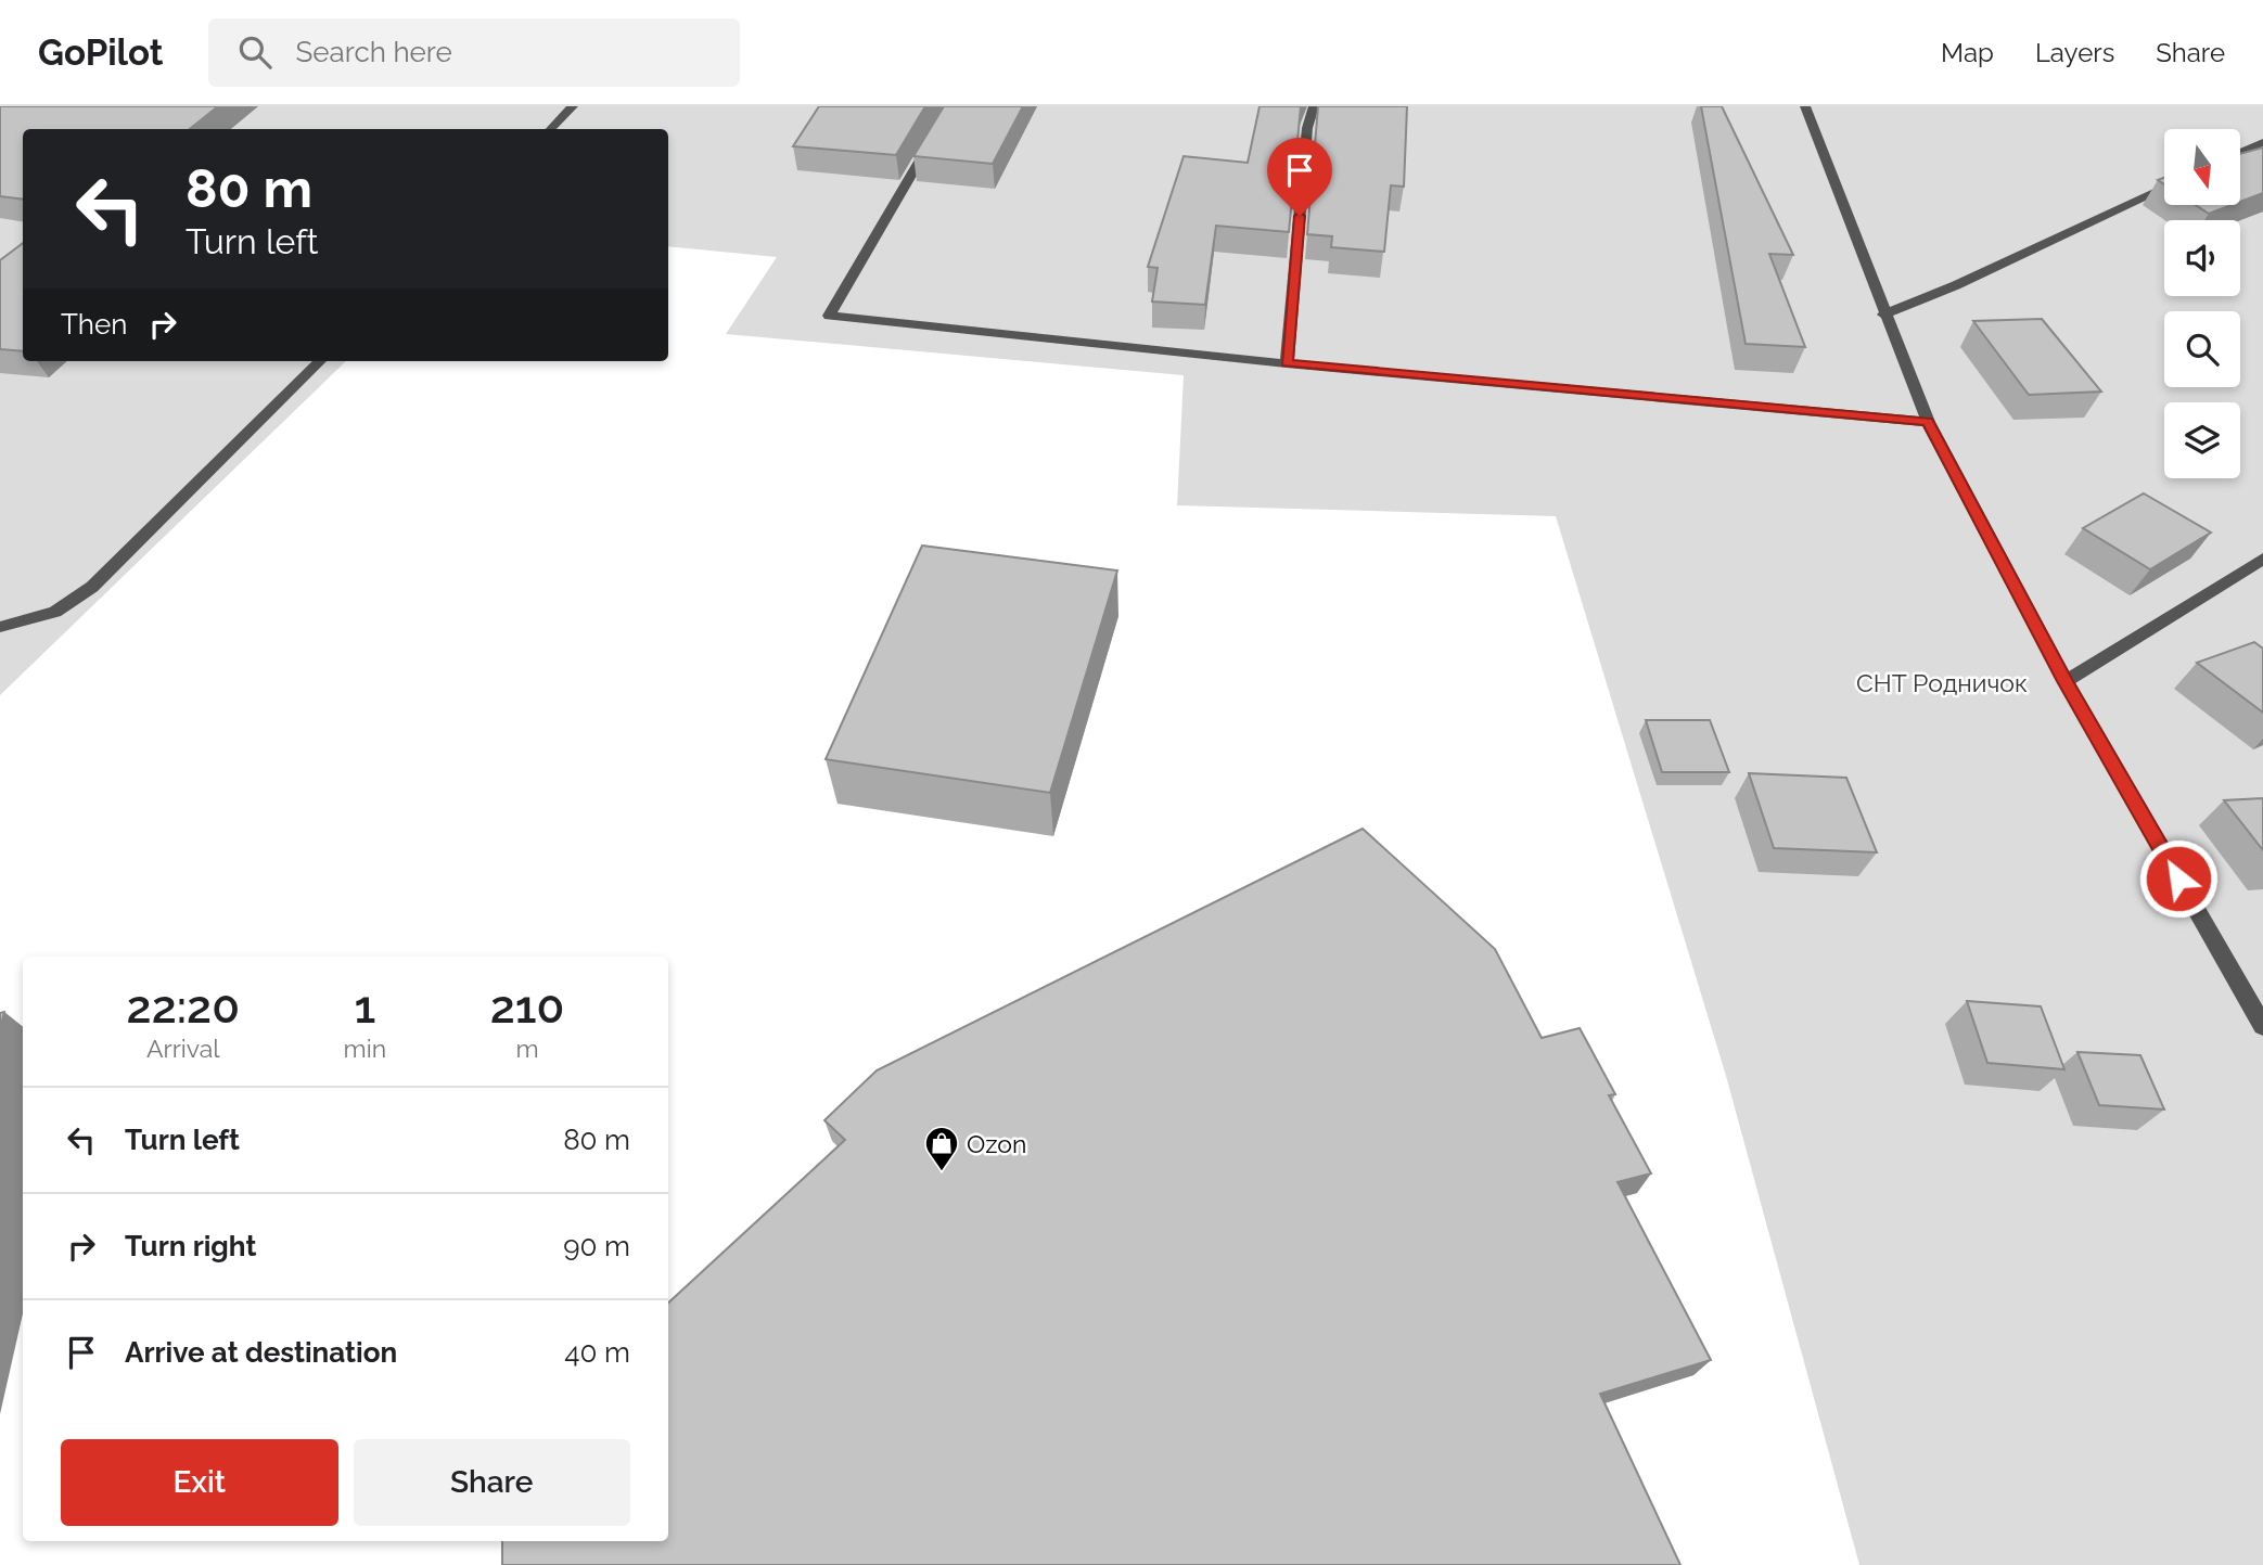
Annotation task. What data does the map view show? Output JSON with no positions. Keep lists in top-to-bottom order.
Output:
{
  "parks": ["СНТ Родничок"],
  "places": {
    "shop": ["Ozon"]
  },
  "north": "bottom",
  "page": {
    "header": "GoPilot",
    "search": "Search here",
    "nav": ["Map", "Layers", "Share"],
    "turn": ["80 m", "Turn left"],
    "then": "Then",
    "eta": [
      "22:20",
      "Arrival",
      "1",
      "min",
      "210",
      "m"
    ],
    "list": [
      {
        "name": "Turn left",
        "value": "80 m"
      },
      {
        "name": "Turn right",
        "value": "90 m"
      },
      {
        "name": "Arrive at destination",
        "value": "40 m"
      }
    ],
    "buttons": ["Exit", "Share"]
  }
}
